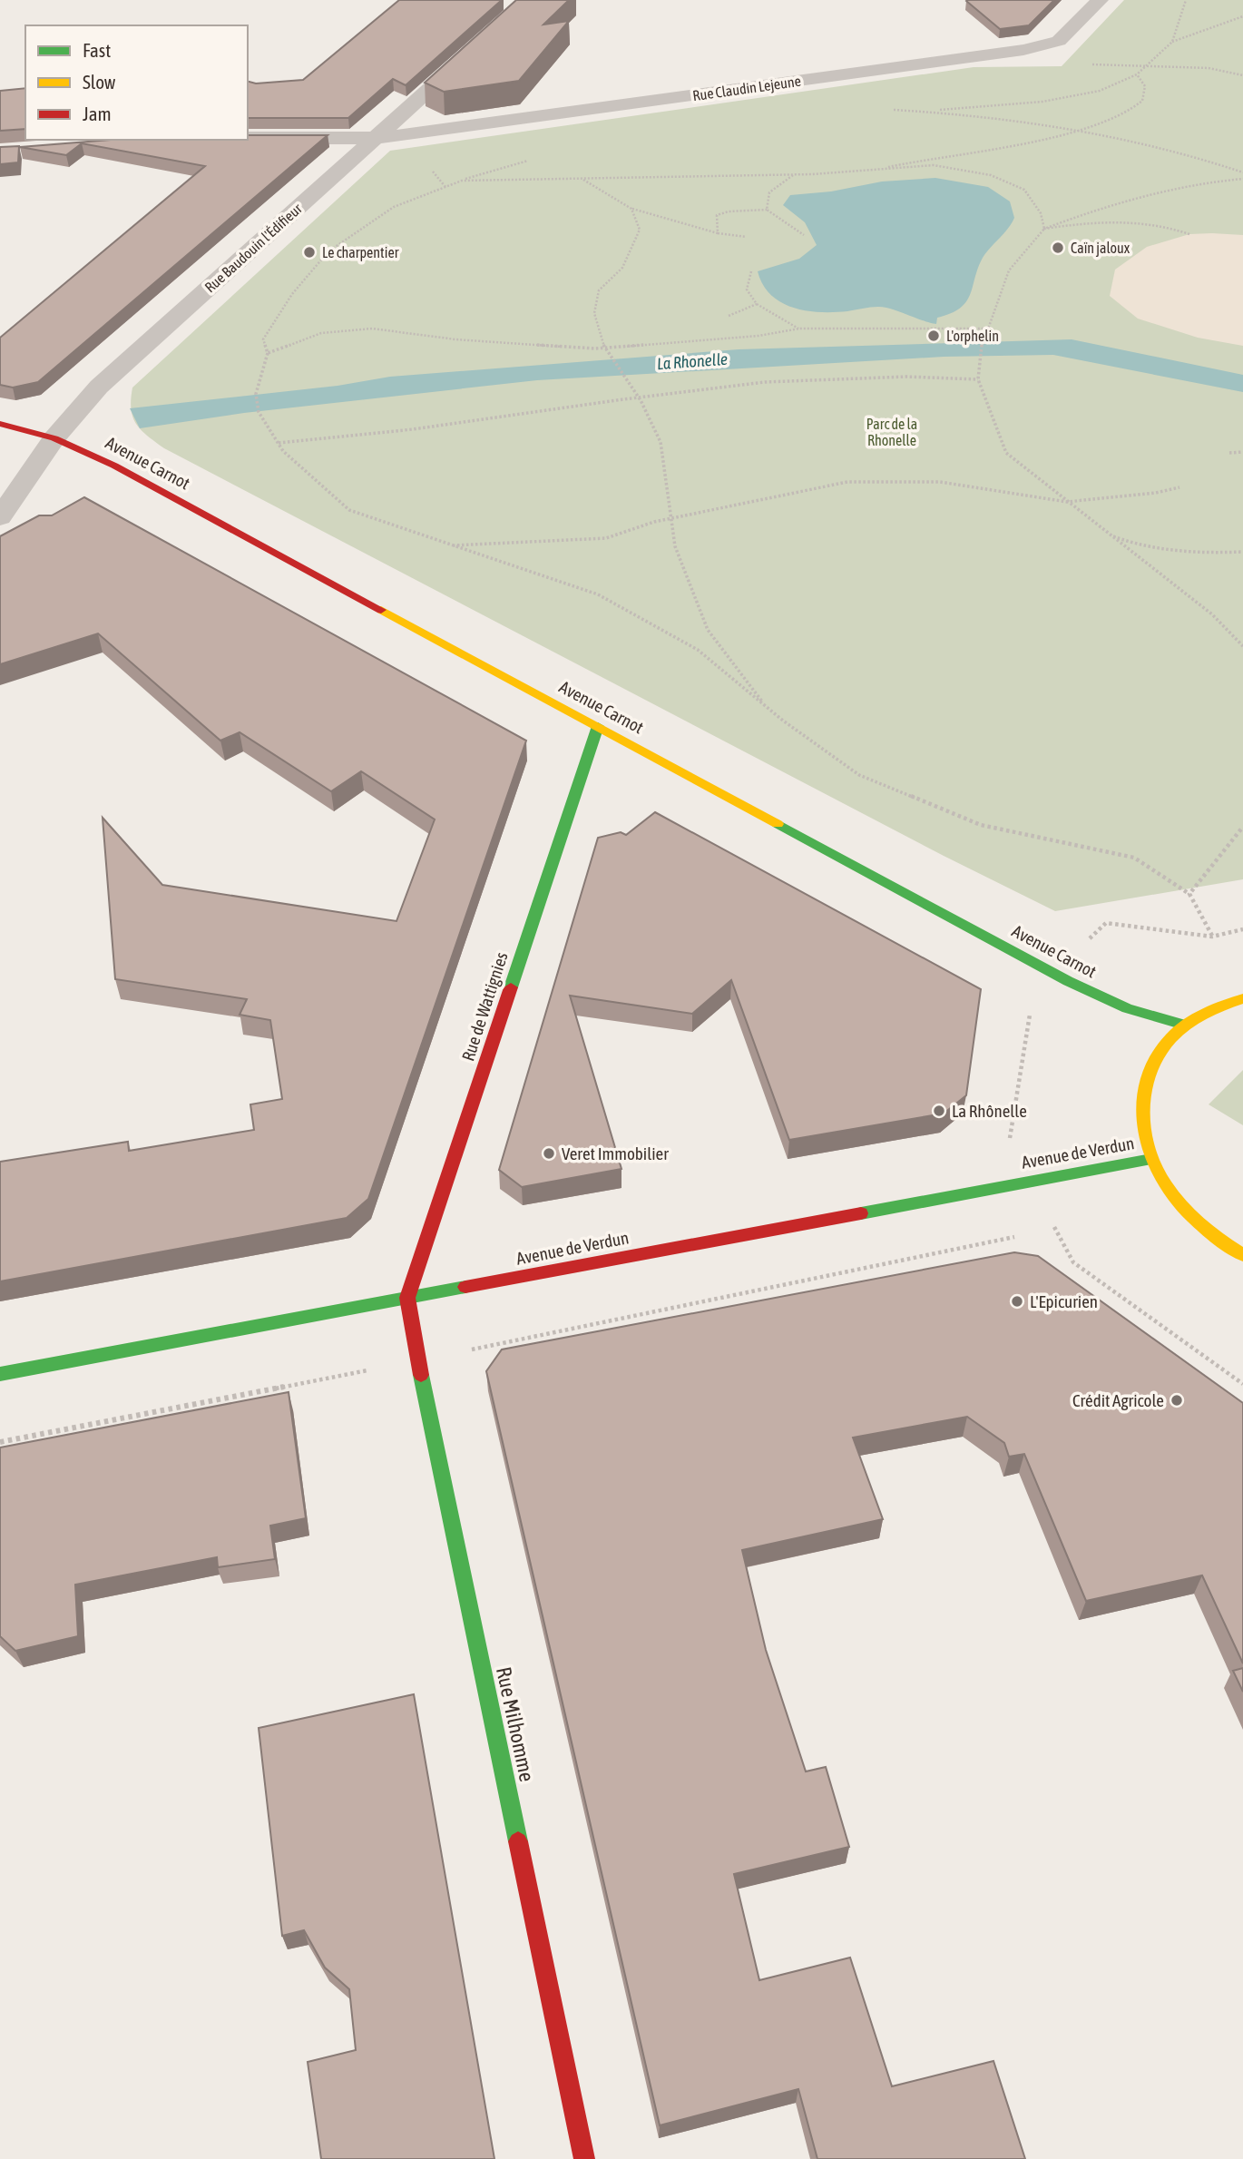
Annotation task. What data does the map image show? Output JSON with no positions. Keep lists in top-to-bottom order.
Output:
{
  "streets": {
    "street": [
      "Rue Claudin Lejeune",
      "Rue Baudouin l'Édifieur",
      "Avenue Carnot",
      "Rue de Wattignies",
      "Avenue de Verdun",
      "Rue Milhomme"
    ]
  },
  "crossings": [
    ["Rue Claudin Lejeune", "Rue Baudouin l'Édifieur"],
    ["Rue Baudouin l'Édifieur", "Avenue Carnot"],
    ["Avenue Carnot", "Rue de Wattignies"],
    ["Rue de Wattignies", "Avenue de Verdun"],
    ["Rue de Wattignies", "Rue Milhomme"],
    ["Avenue de Verdun", "Rue Milhomme"]
  ],
  "water": ["La Rhonelle"],
  "parks": ["Parc de la Rhonelle"],
  "places": [
    "Caïn jaloux",
    "Le charpentier",
    "L'orphelin",
    "La Rhônelle",
    "Veret Immobilier",
    "L'Epicurien",
    "Crédit Agricole"
  ],
  "legend": ["Fast", "Slow", "Jam"]
}
